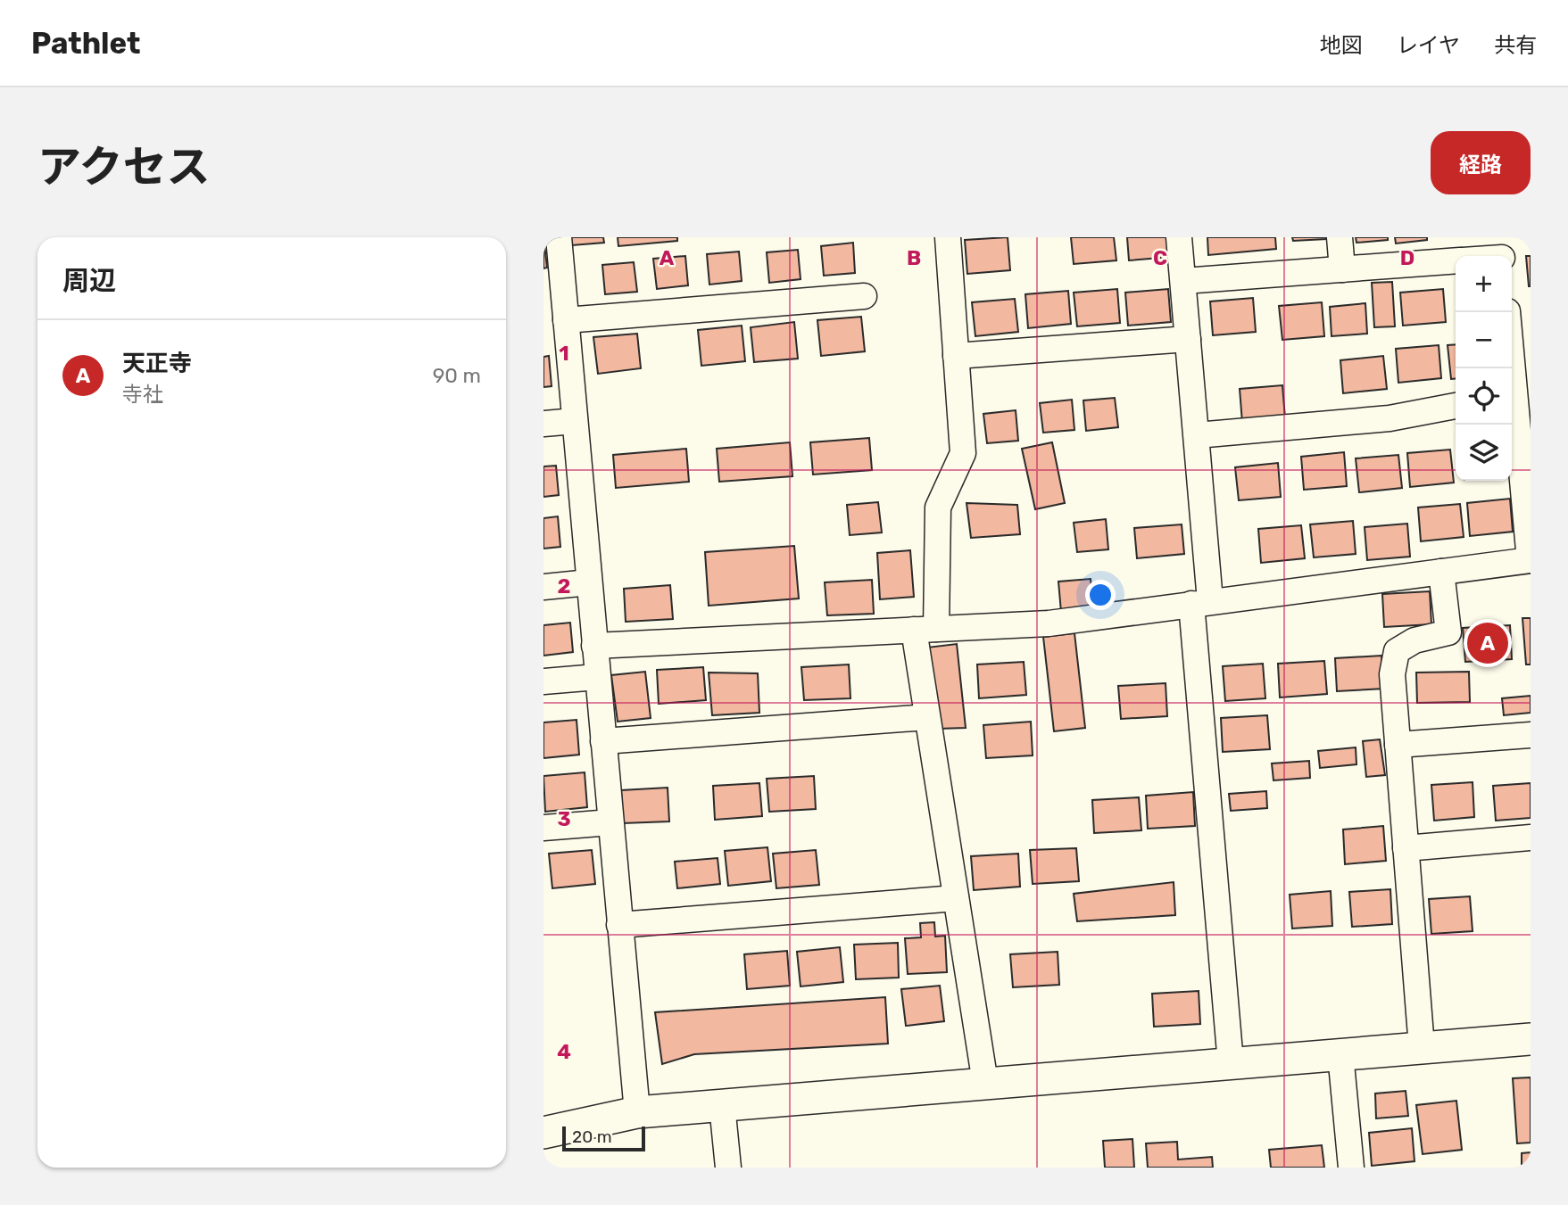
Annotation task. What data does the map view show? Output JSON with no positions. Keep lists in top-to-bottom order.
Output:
{
  "scale_bar": "20 m",
  "page": {
    "header": "Pathlet",
    "nav": ["地図", "レイヤ", "共有"],
    "title": "アクセス",
    "buttons": "経路",
    "heading": "周辺",
    "map_buttons": ["+", "−"],
    "list": [
      {
        "mark": "A",
        "name": "天正寺",
        "note": "寺社",
        "value": "90 m"
      }
    ],
    "pins": "A",
    "scale": "20 m"
  },
  "grid": {
    "columns": [
      "A",
      "B",
      "C",
      "D"
    ],
    "rows": [
      "1",
      "2",
      "3",
      "4"
    ]
  }
}
